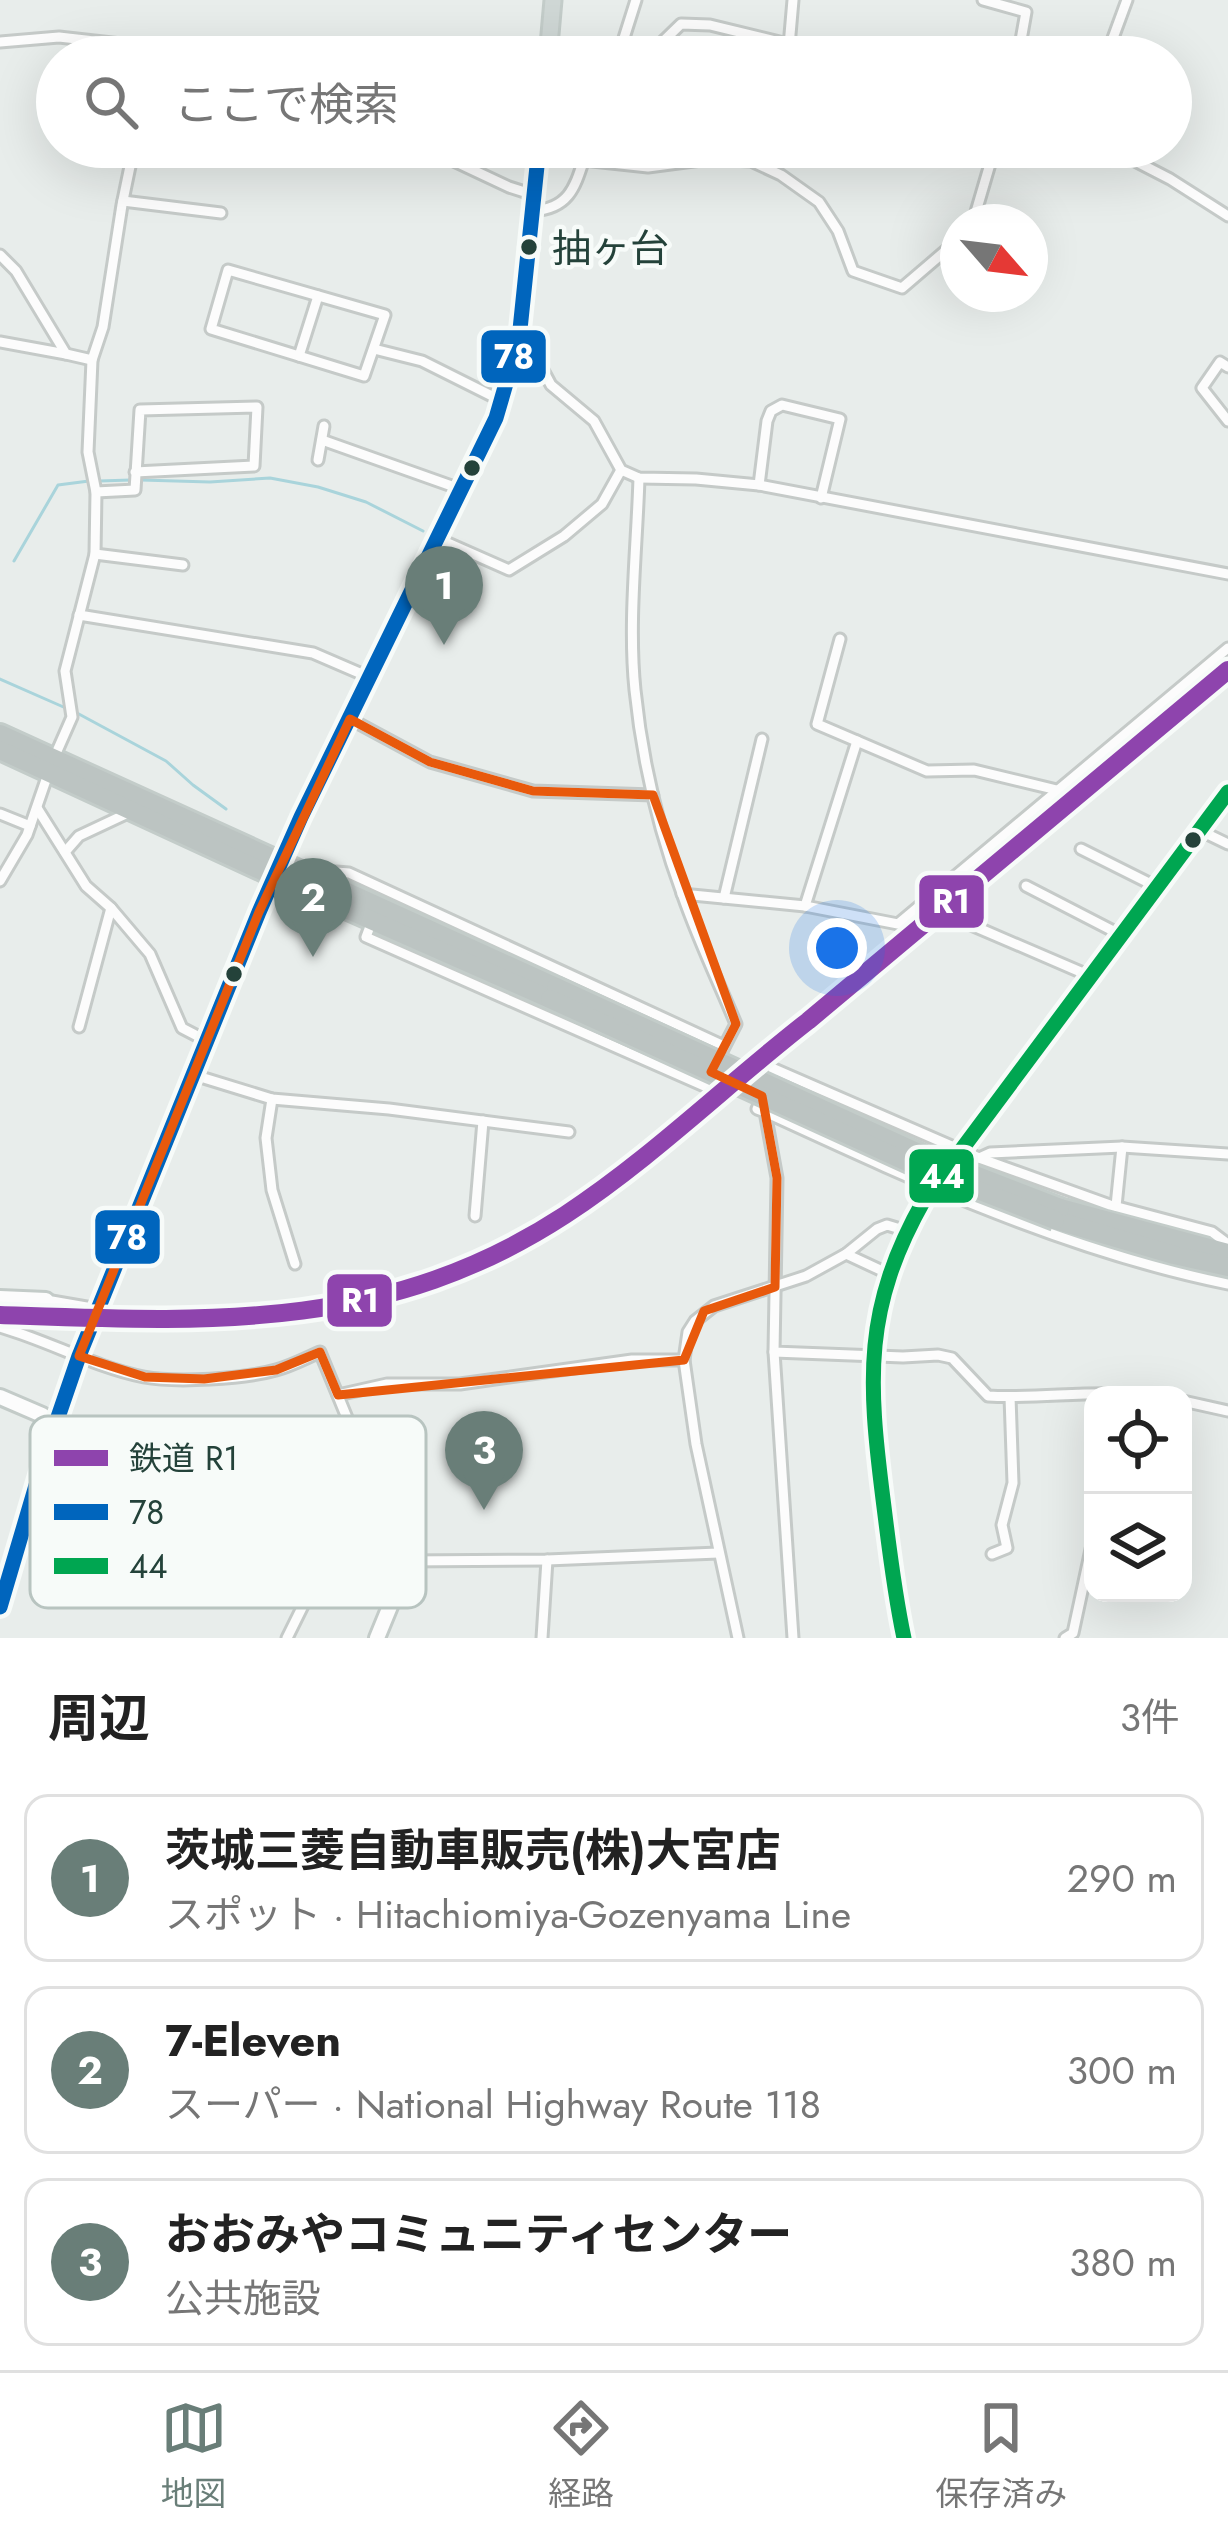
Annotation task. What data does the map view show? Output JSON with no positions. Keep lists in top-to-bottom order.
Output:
{
  "places": ["抽ヶ台"],
  "lines": ["transit line 78", "rail line R1", "transit line 44"],
  "legend": ["鉄道 R1", "78", "44"],
  "north": "bottom right",
  "page": {
    "search": "ここで検索",
    "pins": ["1", "2", "3"],
    "heading": ["周辺", "3件"],
    "list": [
      {
        "mark": "1",
        "name": "茨城三菱自動車販売(株)大宮店",
        "note": "スポット · Hitachiomiya-Gozenyama Line",
        "value": "290 m"
      },
      {
        "mark": "2",
        "name": "7-Eleven",
        "note": "スーパー · National Highway Route 118",
        "value": "300 m"
      },
      {
        "mark": "3",
        "name": "おおみやコミュニティセンター",
        "note": "公共施設",
        "value": "380 m"
      }
    ],
    "nav": ["地図", "経路", "保存済み"]
  }
}
